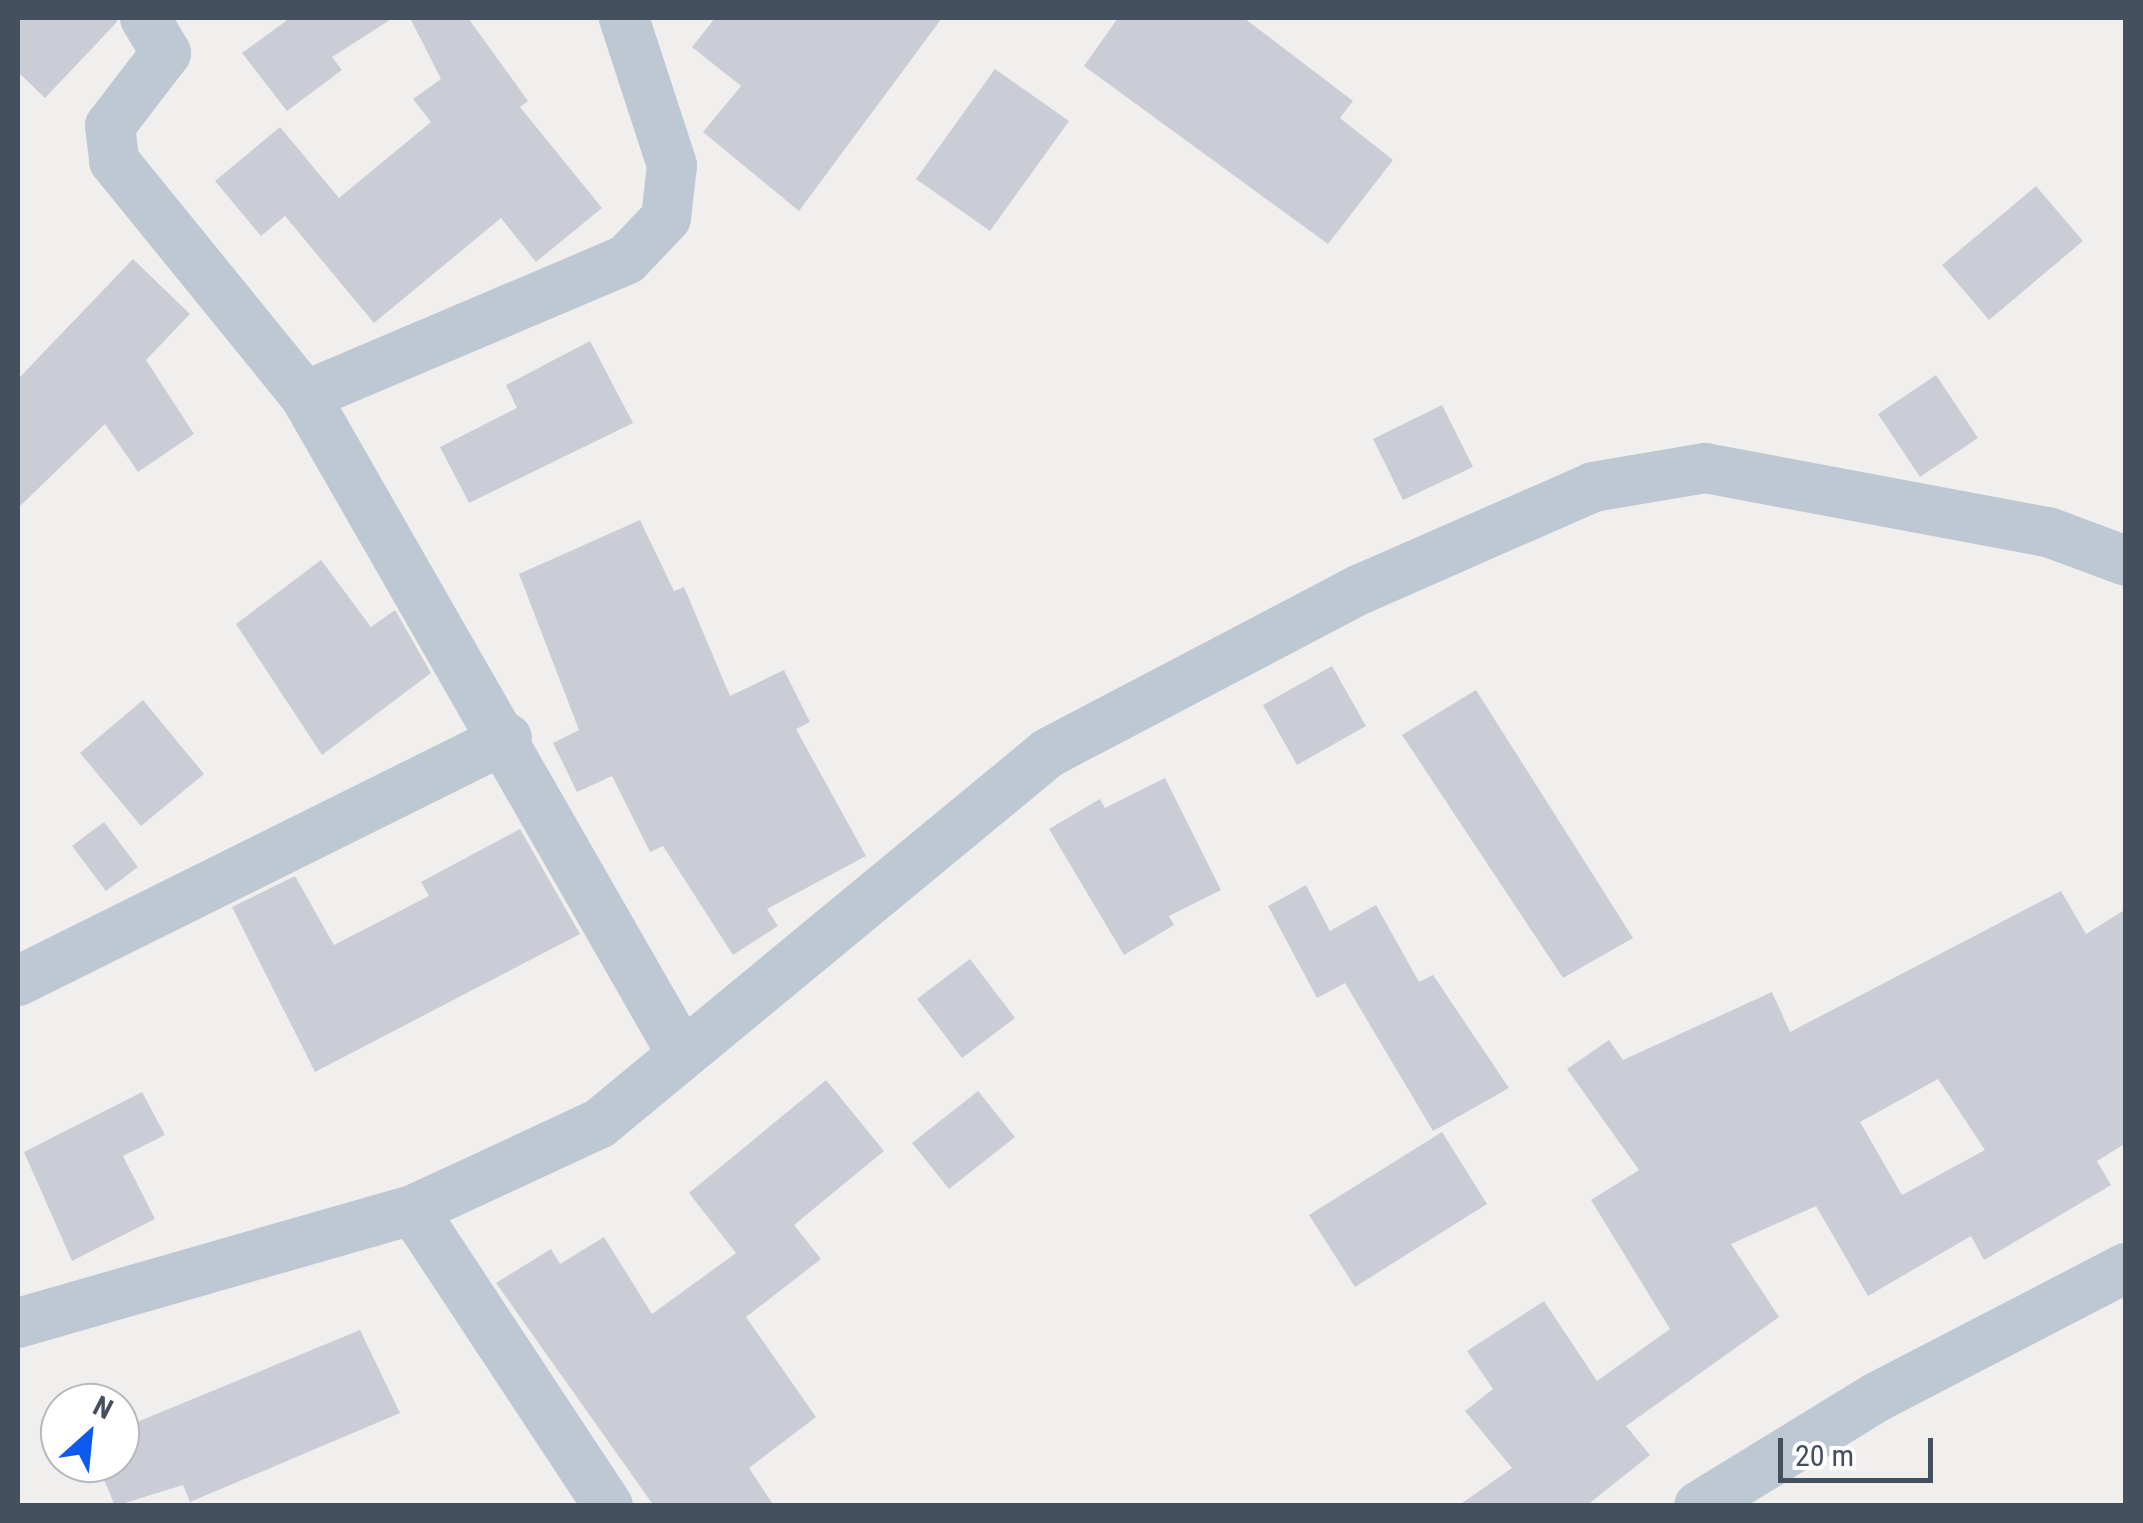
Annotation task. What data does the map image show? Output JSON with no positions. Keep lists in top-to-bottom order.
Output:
{
  "scale_bar": "20 m",
  "north": "top right"
}
